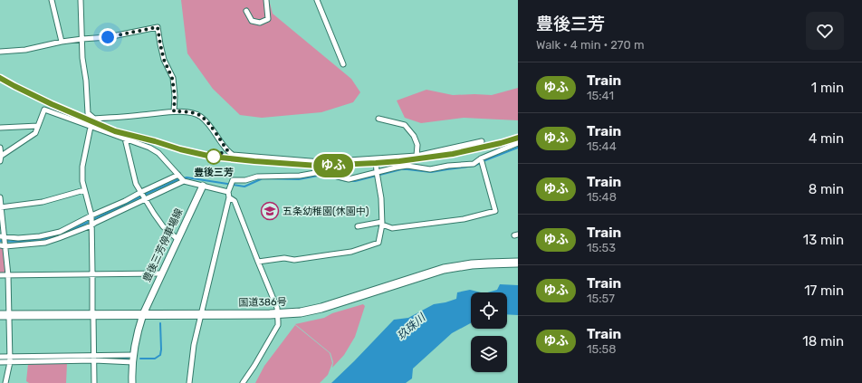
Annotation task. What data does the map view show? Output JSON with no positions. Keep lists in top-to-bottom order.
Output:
{
  "streets": {
    "highway": ["国道386号"],
    "main road": ["豊後三芳停車場線"]
  },
  "crossings": [
    ["豊後三芳停車場線", "国道386号"]
  ],
  "water": ["玖珠川"],
  "places": {
    "other": ["豊後三芳"],
    "school or university": ["五条幼稚園(休園中)"]
  },
  "page": {
    "on_map": "ゆふ",
    "heading": ["豊後三芳", "Walk · 4 min · 270 m"],
    "list": [
      {
        "mark": "ゆふ",
        "name": "Train",
        "note": "15:41",
        "value": "1 min"
      },
      {
        "mark": "ゆふ",
        "name": "Train",
        "note": "15:44",
        "value": "4 min"
      },
      {
        "mark": "ゆふ",
        "name": "Train",
        "note": "15:48",
        "value": "8 min"
      },
      {
        "mark": "ゆふ",
        "name": "Train",
        "note": "15:53",
        "value": "13 min"
      },
      {
        "mark": "ゆふ",
        "name": "Train",
        "note": "15:57",
        "value": "17 min"
      },
      {
        "mark": "ゆふ",
        "name": "Train",
        "note": "15:58",
        "value": "18 min"
      }
    ]
  }
}
